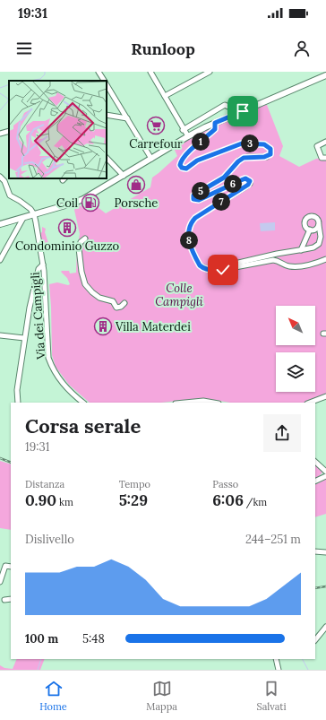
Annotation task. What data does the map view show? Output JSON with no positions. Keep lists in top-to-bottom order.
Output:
{
  "streets": {
    "street": ["Via dei Campigli"]
  },
  "parks": ["Colle Campigli"],
  "places": {
    "supermarket": ["Carrefour"],
    "shop": ["Porsche"],
    "fuel station": ["Coil"],
    "building": ["Condominio Guzzo", "Villa Materdei"]
  },
  "north": "top left",
  "page": {
    "status": "19:31",
    "header": "Runloop",
    "pins": [
      "1",
      "3",
      "6",
      "5",
      "7",
      "8"
    ],
    "heading": ["Corsa serale", "19:31"],
    "stats": [
      ["Distanza", "0.90 km"],
      ["Tempo", "5:29"],
      ["Passo", "6:06 /km"]
    ],
    "chart": ["Dislivello", "244–251 m"],
    "list": [
      {
        "name": "100 m",
        "note": "5:48"
      }
    ],
    "tabs": ["Home", "Mappa", "Salvati"]
  }
}
